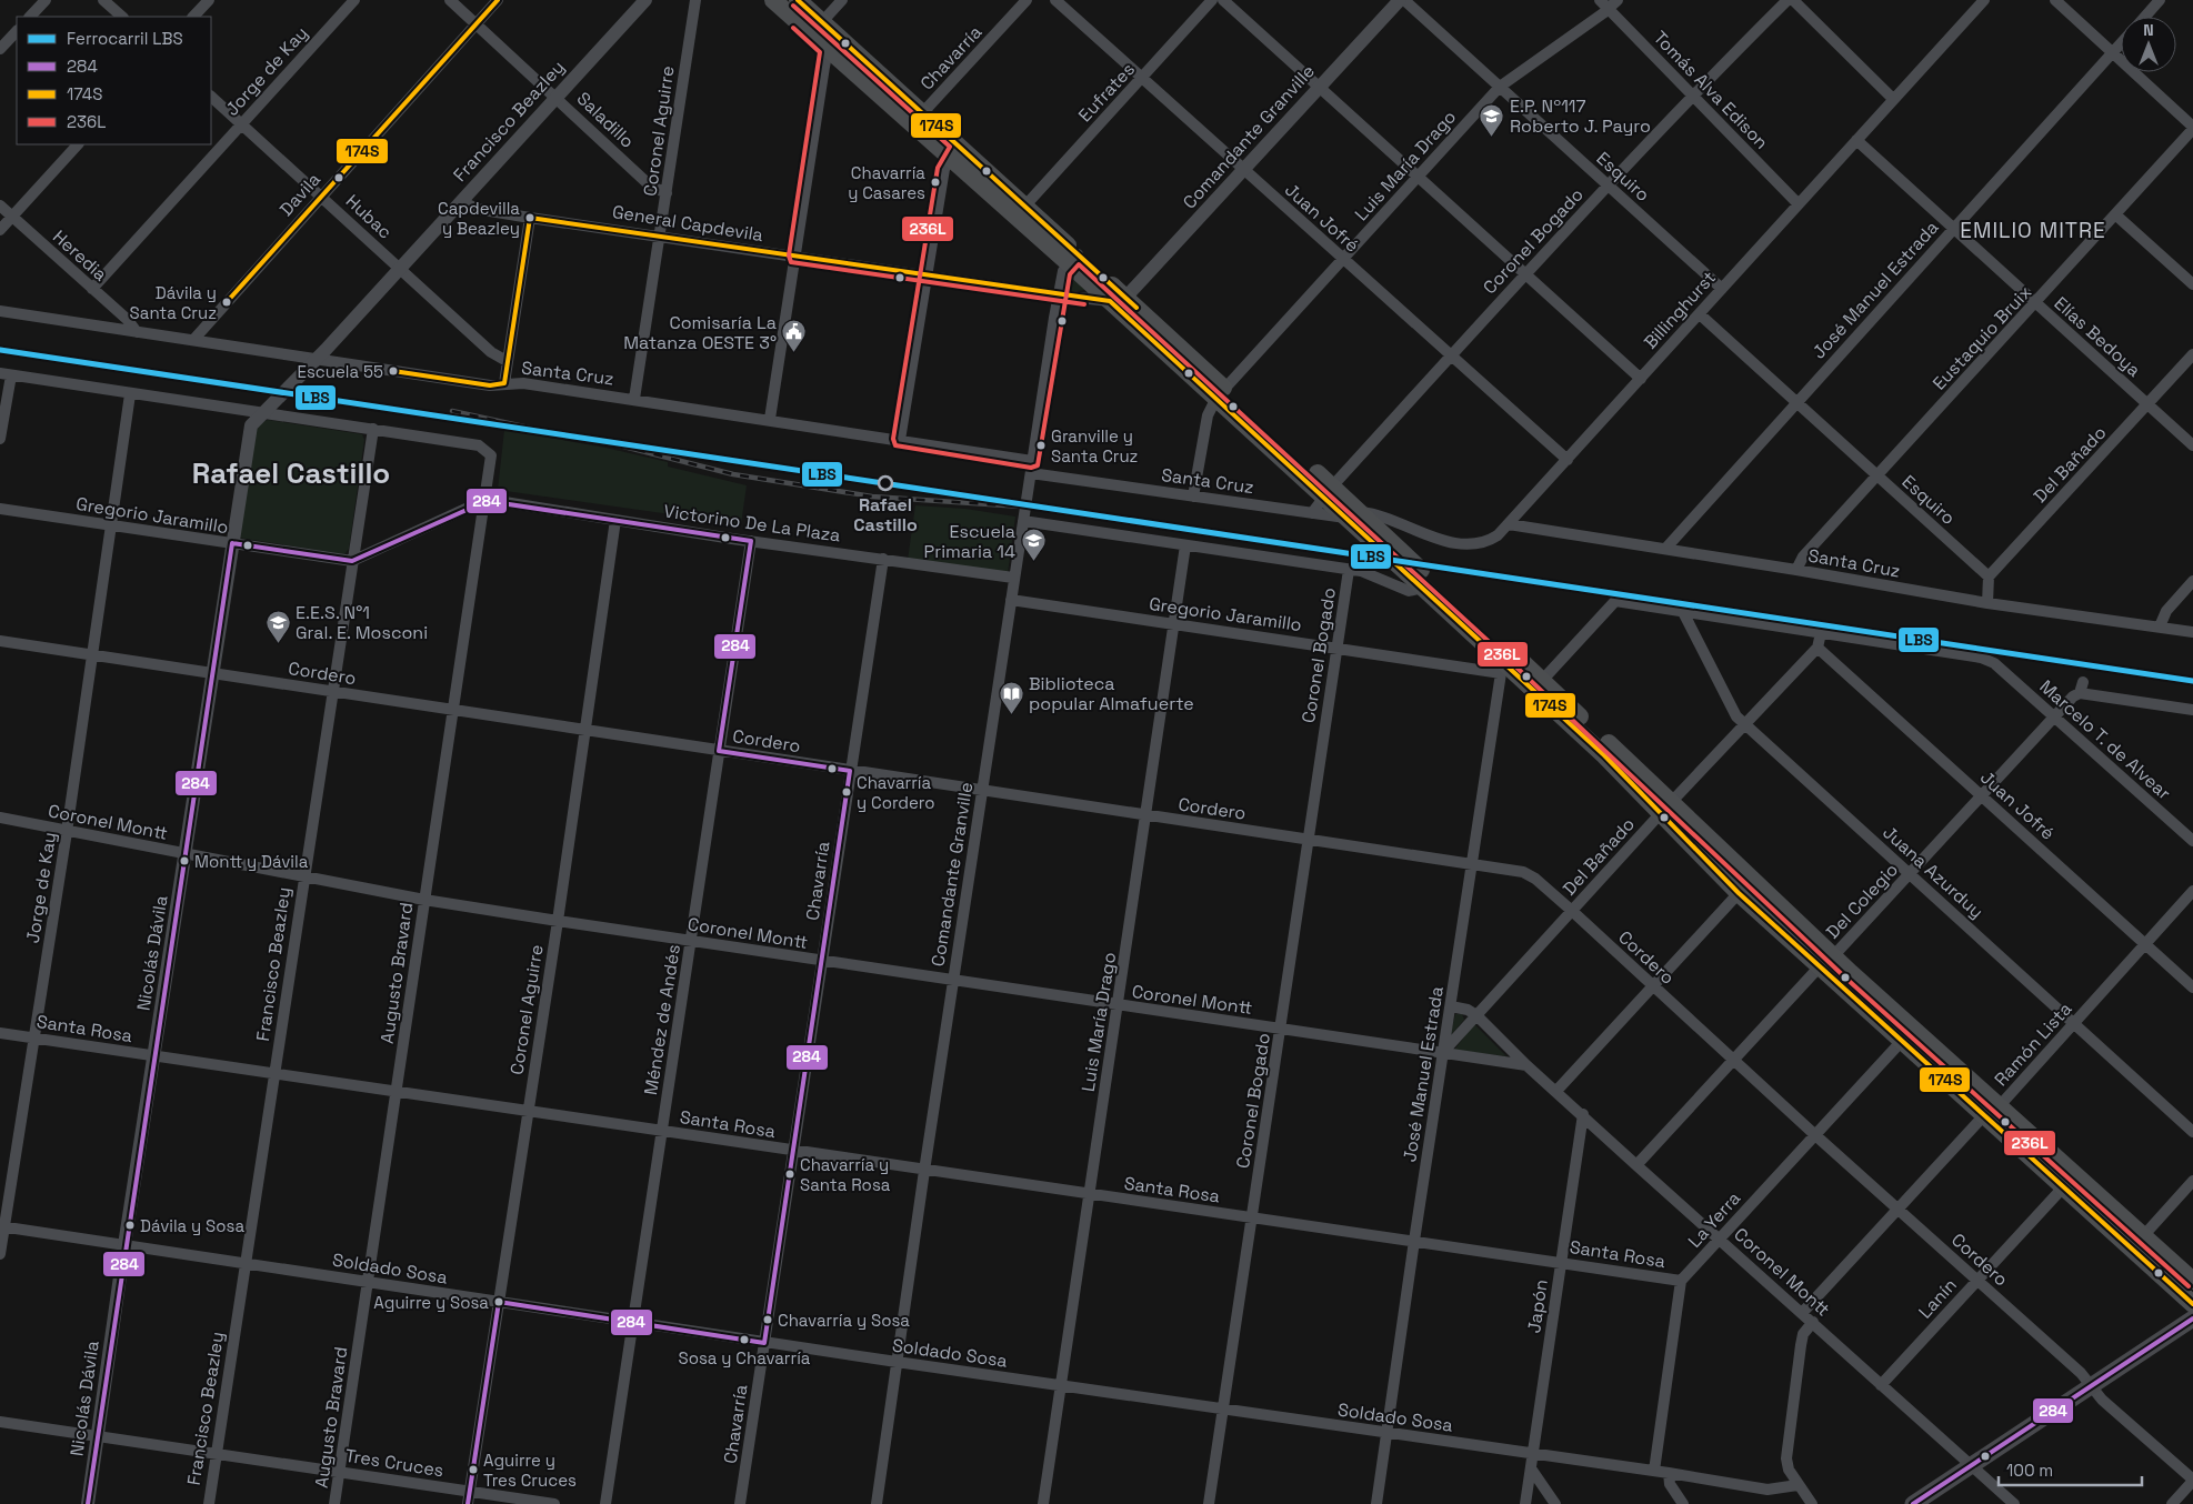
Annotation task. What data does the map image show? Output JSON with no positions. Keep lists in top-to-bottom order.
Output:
{
  "streets": {
    "street": [
      "Chavarría",
      "Jorge de Kay",
      "Tomás Alva Edison",
      "Eufrates",
      "Saladillo",
      "Francisco Beazley",
      "Coronel Aguirre",
      "Comandante Granville",
      "Luis María Drago",
      "Esquiro",
      "Davila",
      "Hubac",
      "Juan Jofré",
      "General Capdevila",
      "Coronel Bogado",
      "Heredia",
      "José Manuel Estrada",
      "Billinghurst",
      "Elías Bedoya",
      "Eustaquio Bruix",
      "Santa Cruz",
      "Del Bañado",
      "Gregorio Jaramillo",
      "Victorino De La Plaza",
      "Cordero",
      "Marcelo T. de Alvear",
      "Coronel Montt",
      "Juana Azurduy",
      "Del Colegio",
      "Nicolás Dávila",
      "Augusto Bravard",
      "Méndez de Andés",
      "Santa Rosa",
      "Ramón Lista",
      "La Yerra",
      "Soldado Sosa",
      "Lanín",
      "Japón",
      "Tres Cruces"
    ]
  },
  "crossings": [
    ["Chavarría", "Victorino De La Plaza"],
    ["Chavarría", "Cordero"],
    ["Chavarría", "Coronel Montt"],
    ["Chavarría", "Santa Rosa"],
    ["Chavarría", "Soldado Sosa"],
    ["Jorge de Kay", "Hubac"],
    ["Jorge de Kay", "Heredia"],
    ["Jorge de Kay", "Gregorio Jaramillo"],
    ["Jorge de Kay", "Cordero"],
    ["Jorge de Kay", "Coronel Montt"],
    ["Jorge de Kay", "Santa Rosa"],
    ["Jorge de Kay", "Soldado Sosa"],
    ["Tomás Alva Edison", "Luis María Drago"],
    ["Tomás Alva Edison", "Coronel Bogado"],
    ["Tomás Alva Edison", "Billinghurst"],
    ["Eufrates", "Juan Jofré"],
    ["Saladillo", "Francisco Beazley"],
    ["Saladillo", "Coronel Aguirre"],
    ["Saladillo", "Davila"],
    ["Francisco Beazley", "Hubac"],
    ["Francisco Beazley", "General Capdevila"],
    ["Francisco Beazley", "Santa Cruz"],
    ["Francisco Beazley", "Gregorio Jaramillo"],
    ["Francisco Beazley", "Cordero"],
    ["Francisco Beazley", "Coronel Montt"],
    ["Francisco Beazley", "Nicolás Dávila"],
    ["Francisco Beazley", "Augusto Bravard"],
    ["Francisco Beazley", "Santa Rosa"],
    ["Francisco Beazley", "Soldado Sosa"],
    ["Francisco Beazley", "Tres Cruces"],
    ["Coronel Aguirre", "General Capdevila"],
    ["Coronel Aguirre", "Santa Cruz"],
    ["Coronel Aguirre", "Victorino De La Plaza"],
    ["Coronel Aguirre", "Cordero"],
    ["Coronel Aguirre", "Coronel Montt"],
    ["Coronel Aguirre", "Santa Rosa"],
    ["Coronel Aguirre", "Soldado Sosa"],
    ["Coronel Aguirre", "Tres Cruces"],
    ["Comandante Granville", "Juan Jofré"],
    ["Comandante Granville", "General Capdevila"],
    ["Comandante Granville", "Santa Cruz"],
    ["Comandante Granville", "Gregorio Jaramillo"],
    ["Comandante Granville", "Victorino De La Plaza"],
    ["Comandante Granville", "Cordero"],
    ["Comandante Granville", "Coronel Montt"],
    ["Comandante Granville", "Santa Rosa"],
    ["Comandante Granville", "Soldado Sosa"],
    ["Luis María Drago", "Esquiro"],
    ["Luis María Drago", "Juan Jofré"],
    ["Luis María Drago", "Santa Cruz"],
    ["Luis María Drago", "Gregorio Jaramillo"],
    ["Luis María Drago", "Cordero"],
    ["Luis María Drago", "Coronel Montt"],
    ["Luis María Drago", "Santa Rosa"],
    ["Luis María Drago", "Soldado Sosa"],
    ["Esquiro", "Coronel Bogado"],
    ["Esquiro", "José Manuel Estrada"],
    ["Esquiro", "Billinghurst"],
    ["Esquiro", "Eustaquio Bruix"],
    ["Esquiro", "Del Bañado"],
    ["Davila", "Hubac"],
    ["Davila", "Santa Cruz"],
    ["Juan Jofré", "Coronel Bogado"],
    ["Juan Jofré", "Billinghurst"],
    ["Juan Jofré", "Del Bañado"],
    ["Juan Jofré", "Del Colegio"],
    ["Juan Jofré", "Ramón Lista"],
    ["Coronel Bogado", "Santa Cruz"],
    ["Coronel Bogado", "Gregorio Jaramillo"],
    ["Coronel Bogado", "Cordero"],
    ["Coronel Bogado", "Coronel Montt"],
    ["Coronel Bogado", "Santa Rosa"],
    ["Coronel Bogado", "Soldado Sosa"],
    ["Heredia", "Santa Cruz"],
    ["José Manuel Estrada", "Elías Bedoya"],
    ["José Manuel Estrada", "Santa Cruz"],
    ["José Manuel Estrada", "Del Bañado"],
    ["José Manuel Estrada", "Gregorio Jaramillo"],
    ["José Manuel Estrada", "Cordero"],
    ["José Manuel Estrada", "Coronel Montt"],
    ["José Manuel Estrada", "Santa Rosa"],
    ["José Manuel Estrada", "Soldado Sosa"],
    ["Billinghurst", "Elías Bedoya"],
    ["Billinghurst", "Santa Cruz"],
    ["Elías Bedoya", "Eustaquio Bruix"],
    ["Elías Bedoya", "Del Bañado"],
    ["Eustaquio Bruix", "Santa Cruz"],
    ["Del Bañado", "Cordero"],
    ["Del Bañado", "Coronel Montt"],
    ["Del Bañado", "Juana Azurduy"],
    ["Gregorio Jaramillo", "Nicolás Dávila"],
    ["Victorino De La Plaza", "Augusto Bravard"],
    ["Victorino De La Plaza", "Méndez de Andés"],
    ["Cordero", "Del Colegio"],
    ["Cordero", "Nicolás Dávila"],
    ["Cordero", "Augusto Bravard"],
    ["Cordero", "Méndez de Andés"],
    ["Cordero", "Ramón Lista"],
    ["Cordero", "La Yerra"],
    ["Cordero", "Lanín"],
    ["Marcelo T. de Alvear", "Del Colegio"],
    ["Coronel Montt", "Del Colegio"],
    ["Coronel Montt", "Nicolás Dávila"],
    ["Coronel Montt", "Augusto Bravard"],
    ["Coronel Montt", "Méndez de Andés"],
    ["Coronel Montt", "Ramón Lista"],
    ["Coronel Montt", "La Yerra"],
    ["Coronel Montt", "Lanín"],
    ["Coronel Montt", "Japón"],
    ["Juana Azurduy", "Del Colegio"],
    ["Juana Azurduy", "Ramón Lista"],
    ["Nicolás Dávila", "Santa Rosa"],
    ["Nicolás Dávila", "Soldado Sosa"],
    ["Nicolás Dávila", "Tres Cruces"],
    ["Augusto Bravard", "Santa Rosa"],
    ["Augusto Bravard", "Soldado Sosa"],
    ["Augusto Bravard", "Tres Cruces"],
    ["Méndez de Andés", "Santa Rosa"],
    ["Méndez de Andés", "Soldado Sosa"],
    ["Santa Rosa", "La Yerra"],
    ["Santa Rosa", "Japón"],
    ["Soldado Sosa", "Japón"]
  ],
  "districts": ["EMILIO MITRE", "Rafael Castillo"],
  "places": {
    "school or university": ["E.P. Nº117 Roberto J. Payro", "Escuela Primaria 14", "E.E.S. N°1 Gral. E. Mosconi"],
    "other": [
      "Chavarría y Casares",
      "Capdevilla y Beazley",
      "Dávila y Santa Cruz",
      "Escuela 55",
      "Granville y Santa Cruz",
      "Rafael Castillo",
      "Chavarría y Cordero",
      "Montt y Dávila",
      "Chavarría y Santa Rosa",
      "Dávila y Sosa",
      "Aguirre y Sosa",
      "Chavarría y Sosa",
      "Sosa y Chavarría",
      "Aguirre y Tres Cruces"
    ],
    "public building": ["Comisaría La Matanza OESTE 3°"],
    "library": ["Biblioteca popular Almafuerte"]
  },
  "lines": [
    "transit line 174S",
    "transit line 236L",
    "rail line LBS",
    "transit line 284"
  ],
  "legend": [
    "Ferrocarril LBS",
    "284",
    "174S",
    "236L"
  ],
  "scale_bar": "100 m",
  "north": "top"
}
